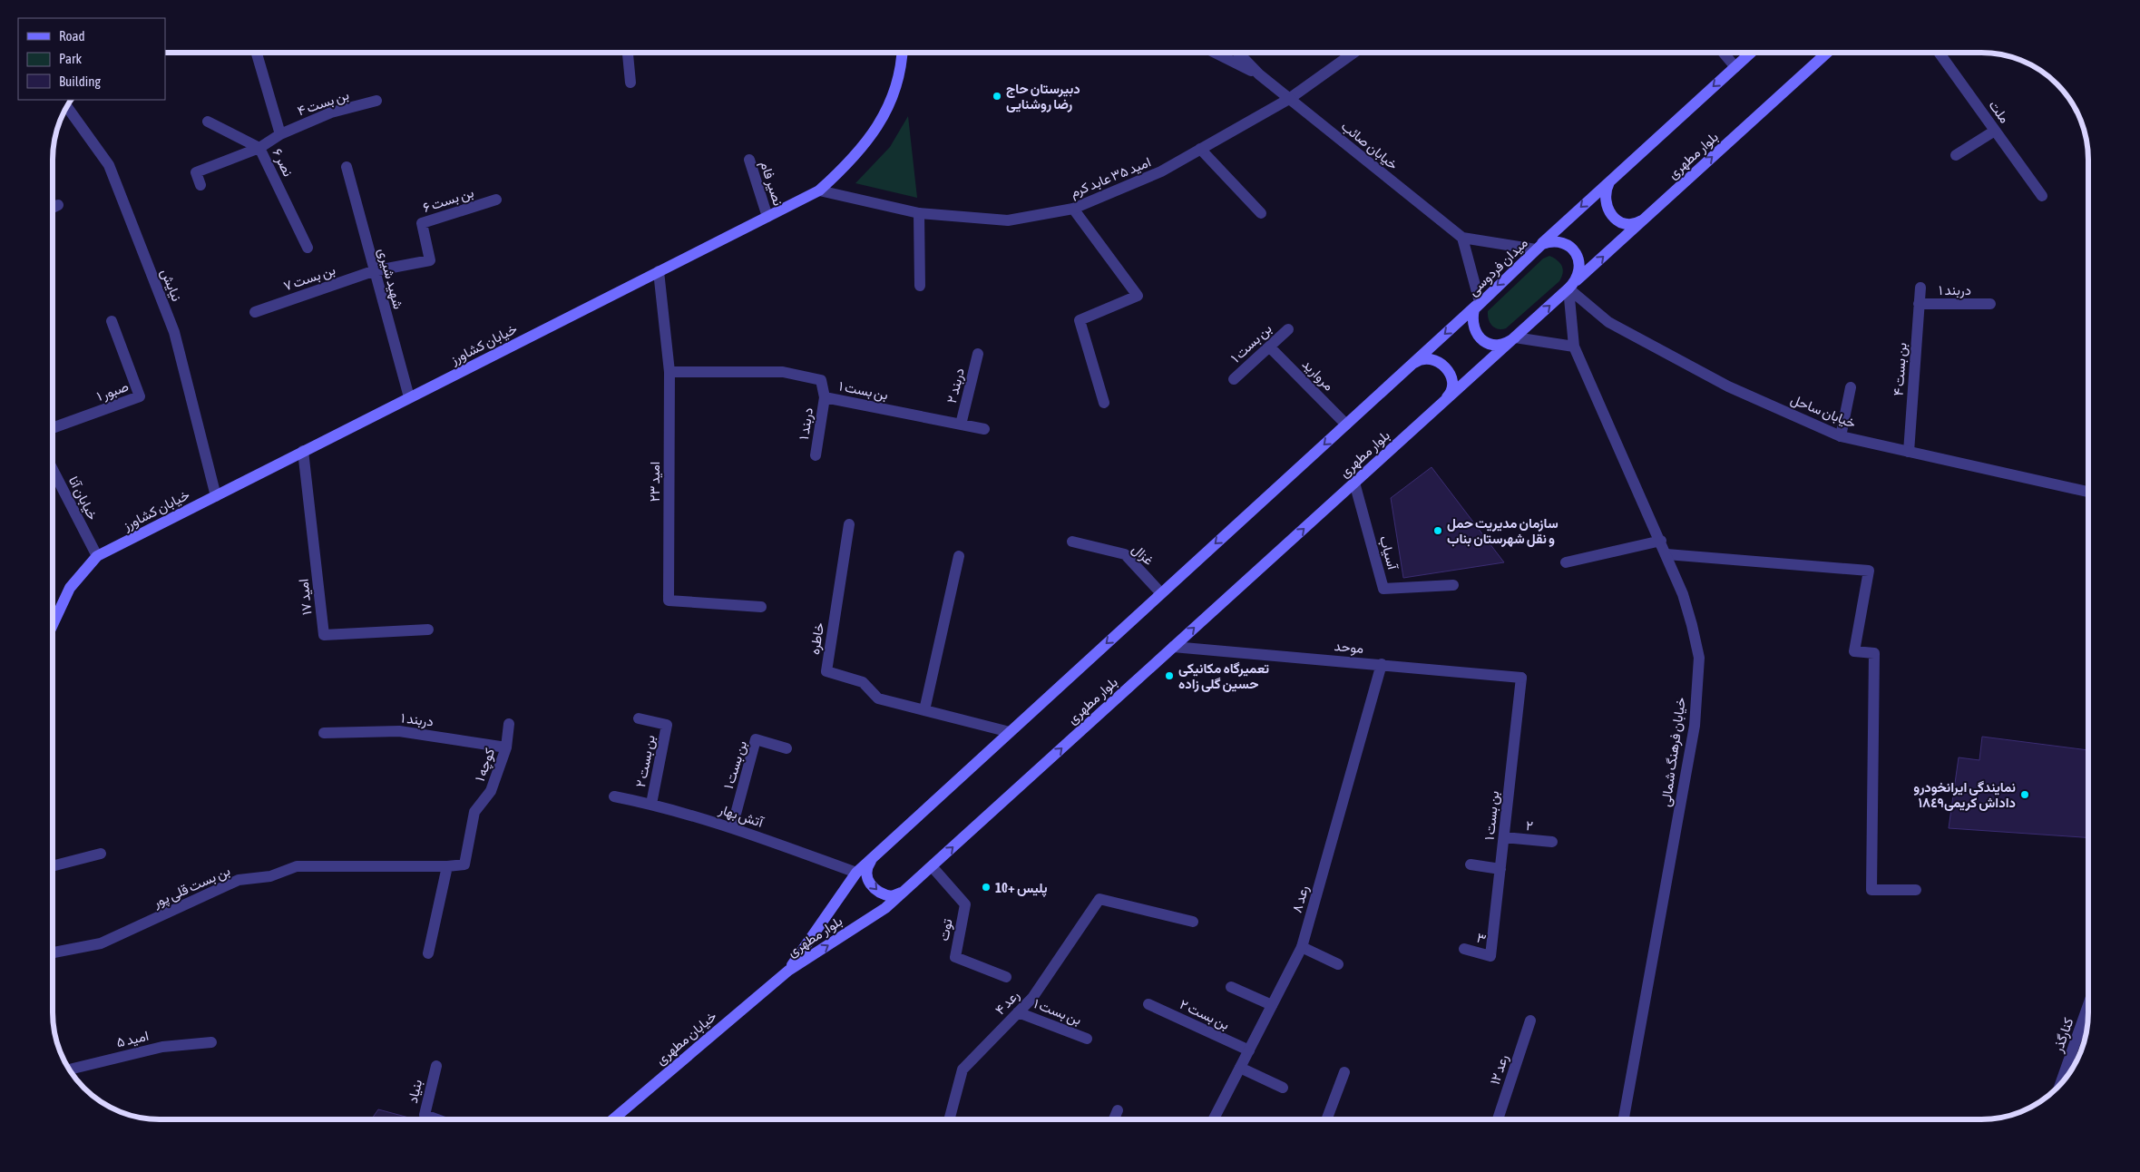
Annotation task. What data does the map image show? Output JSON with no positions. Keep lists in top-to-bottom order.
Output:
{
  "streets": {
    "main road": [
      "بلوار مطهری",
      "میدان فردوسی",
      "خیابان کشاورز",
      "خیابان مطهری"
    ],
    "street": [
      "بن بست ۴",
      "ملت",
      "خیابان صائب",
      "نصر ۶",
      "امید ۳۵ عابد کرم",
      "نصیر فام",
      "بن بست ۶",
      "بن بست ۷",
      "شهید شیری",
      "نیایش",
      "دربند ۱",
      "بن بست ۱",
      "مروارید",
      "دربند ۲",
      "صبور ۱",
      "خیابان ساحل",
      "امید ۲۳",
      "خیابان آنا",
      "آسیاب",
      "غزال",
      "امید ۱۷",
      "خاطره",
      "موحد",
      "خیابان فرهنگ شمالی",
      "بن بست ۲",
      "کوچه ۱",
      "آتش بهار",
      "۲",
      "بن بست قلی پور",
      "رعد ۸",
      "توت",
      "۳",
      "رعد ۴",
      "کنارگذر",
      "امید ۵",
      "رعد ۱۲",
      "بنیاد"
    ]
  },
  "crossings": [
    ["بن بست ۴", "نصر ۶"],
    ["بن بست ۴", "دربند ۱"],
    ["بن بست ۴", "خیابان ساحل"],
    ["خیابان صائب", "امید ۳۵ عابد کرم"],
    ["خیابان صائب", "میدان فردوسی"],
    ["بلوار مطهری", "میدان فردوسی"],
    ["بلوار مطهری", "مروارید"],
    ["بلوار مطهری", "خیابان ساحل"],
    ["بلوار مطهری", "آسیاب"],
    ["بلوار مطهری", "غزال"],
    ["بلوار مطهری", "خاطره"],
    ["بلوار مطهری", "موحد"],
    ["بلوار مطهری", "خیابان فرهنگ شمالی"],
    ["بلوار مطهری", "آتش بهار"],
    ["بلوار مطهری", "توت"],
    ["بلوار مطهری", "خیابان مطهری"],
    ["امید ۳۵ عابد کرم", "خیابان کشاورز"],
    ["نصیر فام", "خیابان کشاورز"],
    ["بن بست ۶", "بن بست ۷"],
    ["بن بست ۶", "شهید شیری"],
    ["میدان فردوسی", "خیابان ساحل"],
    ["میدان فردوسی", "خیابان فرهنگ شمالی"],
    ["بن بست ۷", "شهید شیری"],
    ["شهید شیری", "خیابان کشاورز"],
    ["نیایش", "خیابان کشاورز"],
    ["دربند ۱", "بن بست ۱"],
    ["دربند ۱", "کوچه ۱"],
    ["بن بست ۱", "مروارید"],
    ["بن بست ۱", "دربند ۲"],
    ["بن بست ۱", "امید ۲۳"],
    ["بن بست ۱", "موحد"],
    ["بن بست ۱", "آتش بهار"],
    ["بن بست ۱", "۲"],
    ["بن بست ۱", "۳"],
    ["بن بست ۱", "رعد ۴"],
    ["خیابان کشاورز", "امید ۲۳"],
    ["خیابان کشاورز", "خیابان آنا"],
    ["خیابان کشاورز", "امید ۱۷"],
    ["خیابان ساحل", "خیابان فرهنگ شمالی"],
    ["موحد", "رعد ۸"],
    ["بن بست ۲", "آتش بهار"],
    ["بن بست ۲", "رعد ۸"],
    ["کوچه ۱", "بن بست قلی پور"]
  ],
  "places": [
    "دبیرستان حاج رضا روشنایی",
    "سازمان مدیریت حمل و نقل شهرستان بناب",
    "تعمیرگاه مکانیکی حسین گلی زاده",
    "نمایندگی ایرانخودرو داداش کریمی١٨٤٩",
    "پلیس +10"
  ],
  "legend": ["Road", "Park", "Building"]
}
